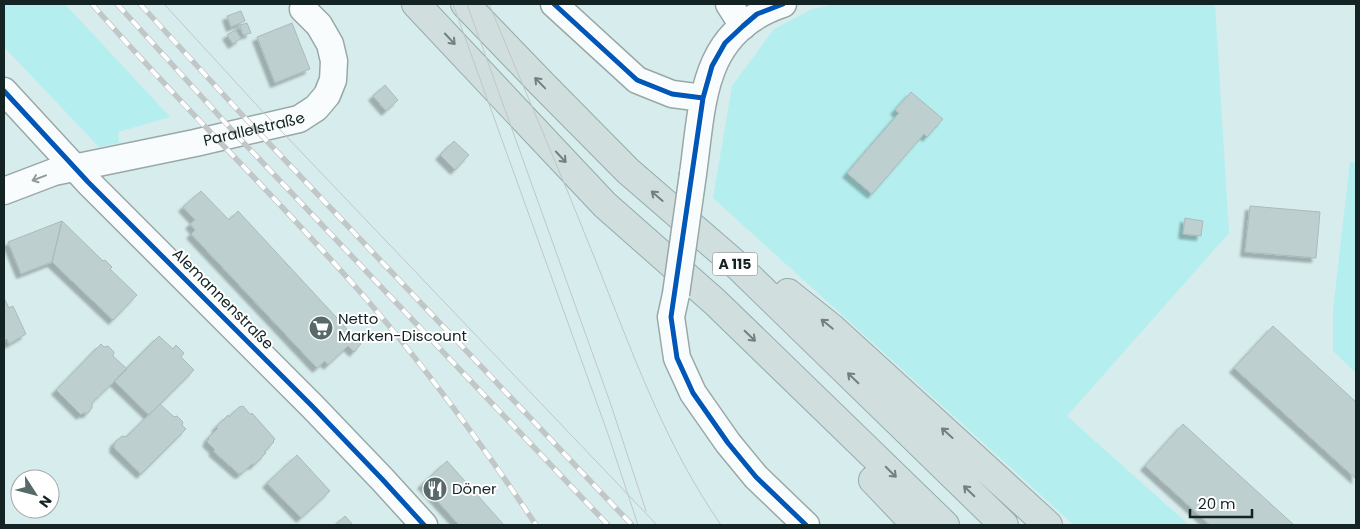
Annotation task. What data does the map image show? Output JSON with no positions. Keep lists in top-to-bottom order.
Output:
{
  "streets": {
    "highway": ["A 115"],
    "street": ["Parallelstraße", "Alemannenstraße"]
  },
  "crossings": [
    ["Parallelstraße", "Alemannenstraße"]
  ],
  "places": {
    "supermarket": ["Netto Marken-Discount"],
    "restaurant": ["Döner"]
  },
  "scale_bar": "20 m",
  "north": "bottom right"
}
